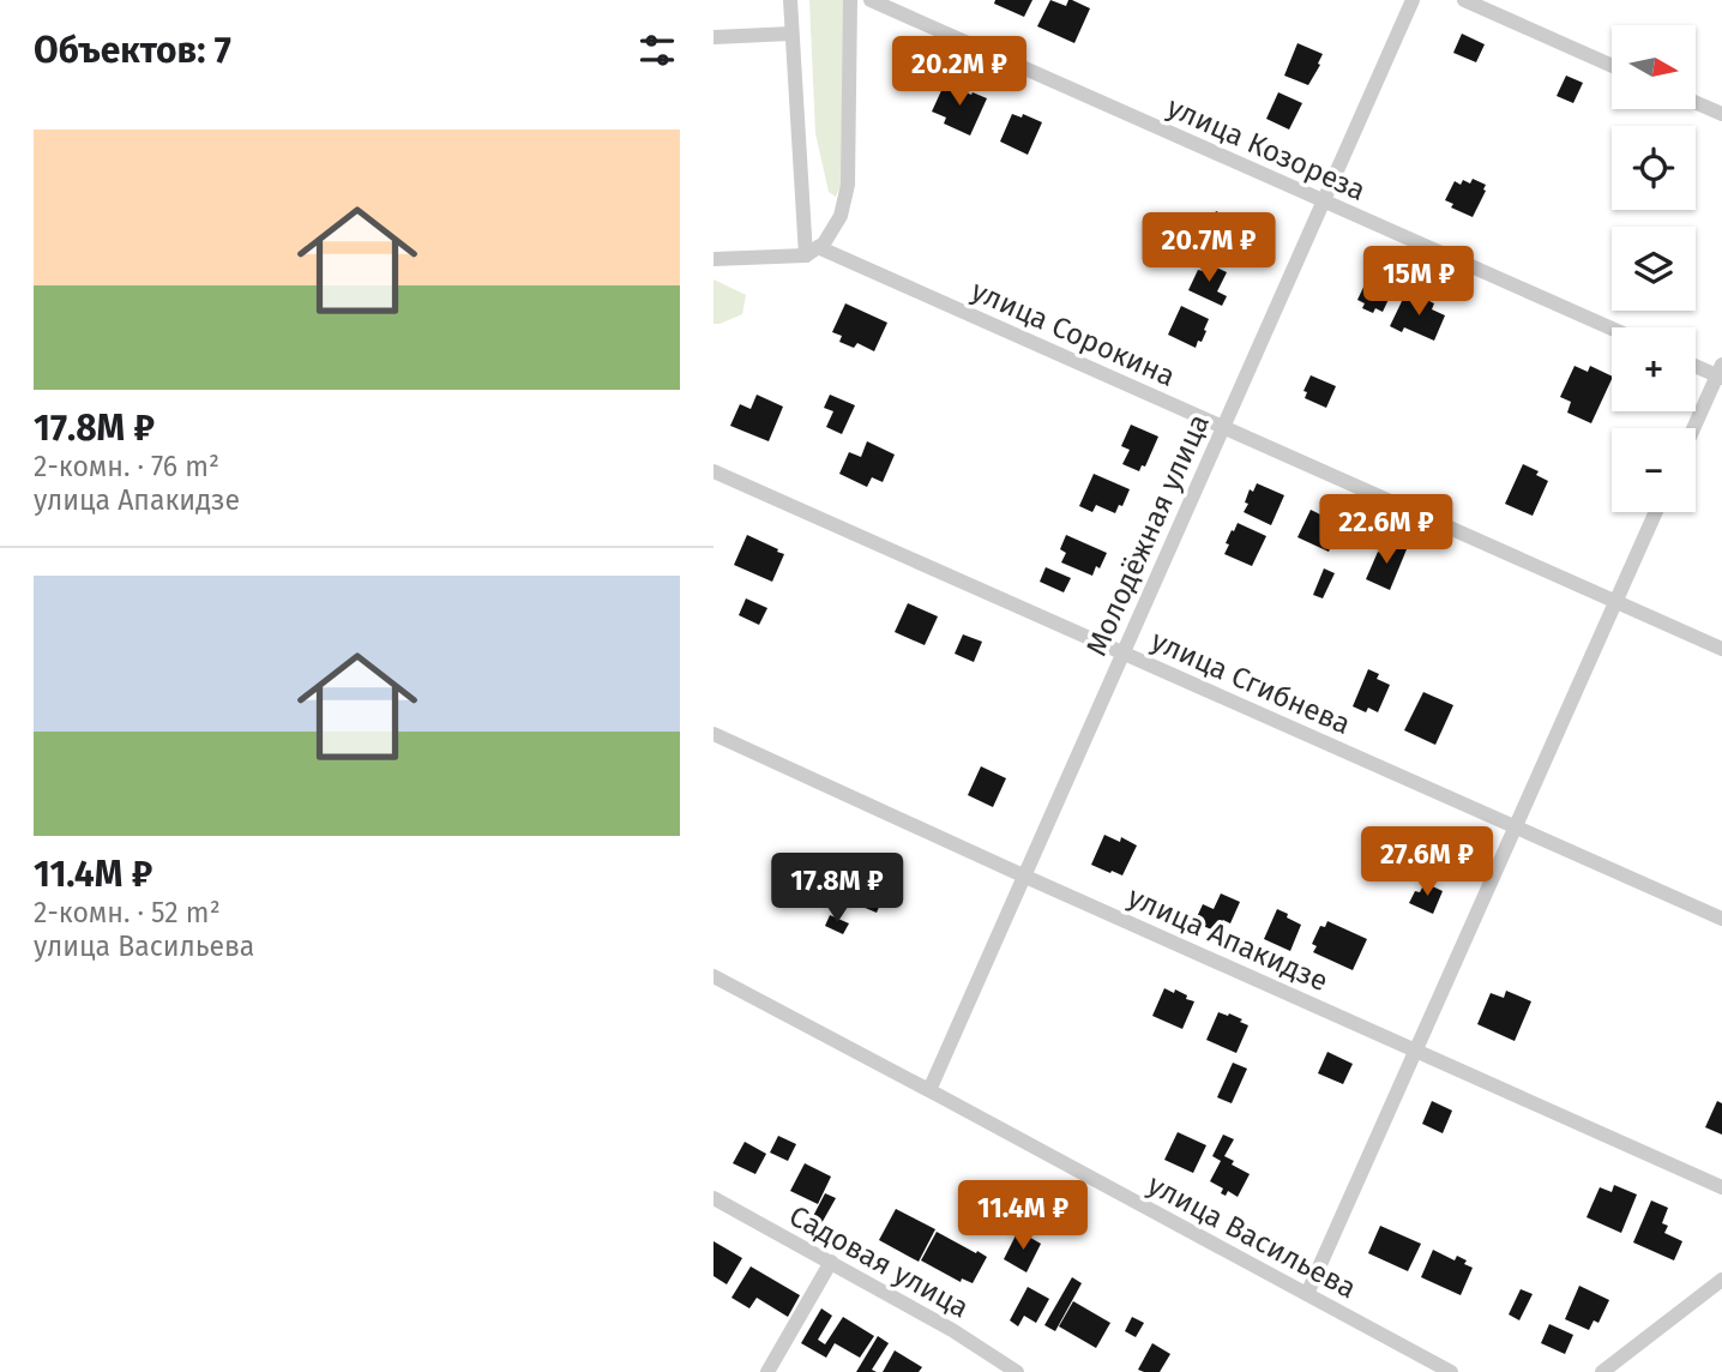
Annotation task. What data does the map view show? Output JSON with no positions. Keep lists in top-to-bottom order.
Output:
{
  "streets": {
    "street": [
      "улица Козореза",
      "улица Сорокина",
      "Молодёжная улица",
      "улица Сгибнева",
      "улица Апакидзе",
      "улица Васильева",
      "Садовая улица"
    ]
  },
  "crossings": [
    ["улица Козореза", "Молодёжная улица"],
    ["улица Сорокина", "Молодёжная улица"],
    ["Молодёжная улица", "улица Сгибнева"],
    ["Молодёжная улица", "улица Апакидзе"],
    ["Молодёжная улица", "улица Васильева"]
  ],
  "north": "right",
  "page": {
    "heading": "Объектов: 7",
    "map_buttons": ["+", "−"],
    "price": [
      "20.2M ₽",
      "20.7M ₽",
      "15M ₽",
      "22.6M ₽",
      "27.6M ₽",
      "17.8M ₽",
      "11.4M ₽"
    ],
    "list": [
      {
        "name": "17.8M ₽",
        "note": "2-комн. · 76 m² · улица Апакидзе"
      },
      {
        "name": "11.4M ₽",
        "note": "2-комн. · 52 m² · улица Васильева"
      }
    ]
  }
}
